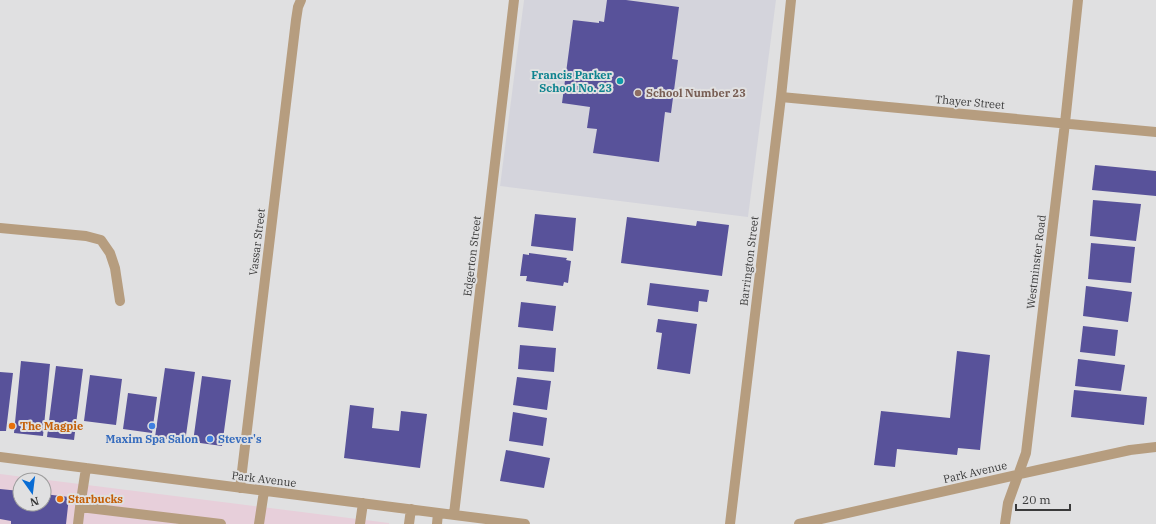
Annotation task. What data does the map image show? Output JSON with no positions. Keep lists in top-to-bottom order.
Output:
{
  "streets": {
    "street": [
      "Thayer Street",
      "Vassar Street",
      "Edgerton Street",
      "Barrington Street",
      "Westminster Road",
      "Park Avenue"
    ]
  },
  "crossings": [
    ["Thayer Street", "Barrington Street"],
    ["Thayer Street", "Westminster Road"],
    ["Vassar Street", "Park Avenue"],
    ["Edgerton Street", "Park Avenue"],
    ["Westminster Road", "Park Avenue"]
  ],
  "places": [
    "Francis Parker School No. 23",
    "School Number 23",
    "The Magpie",
    "Maxim Spa Salon",
    "Stever's",
    "Starbucks"
  ],
  "scale_bar": "20 m",
  "north": "bottom"
}
